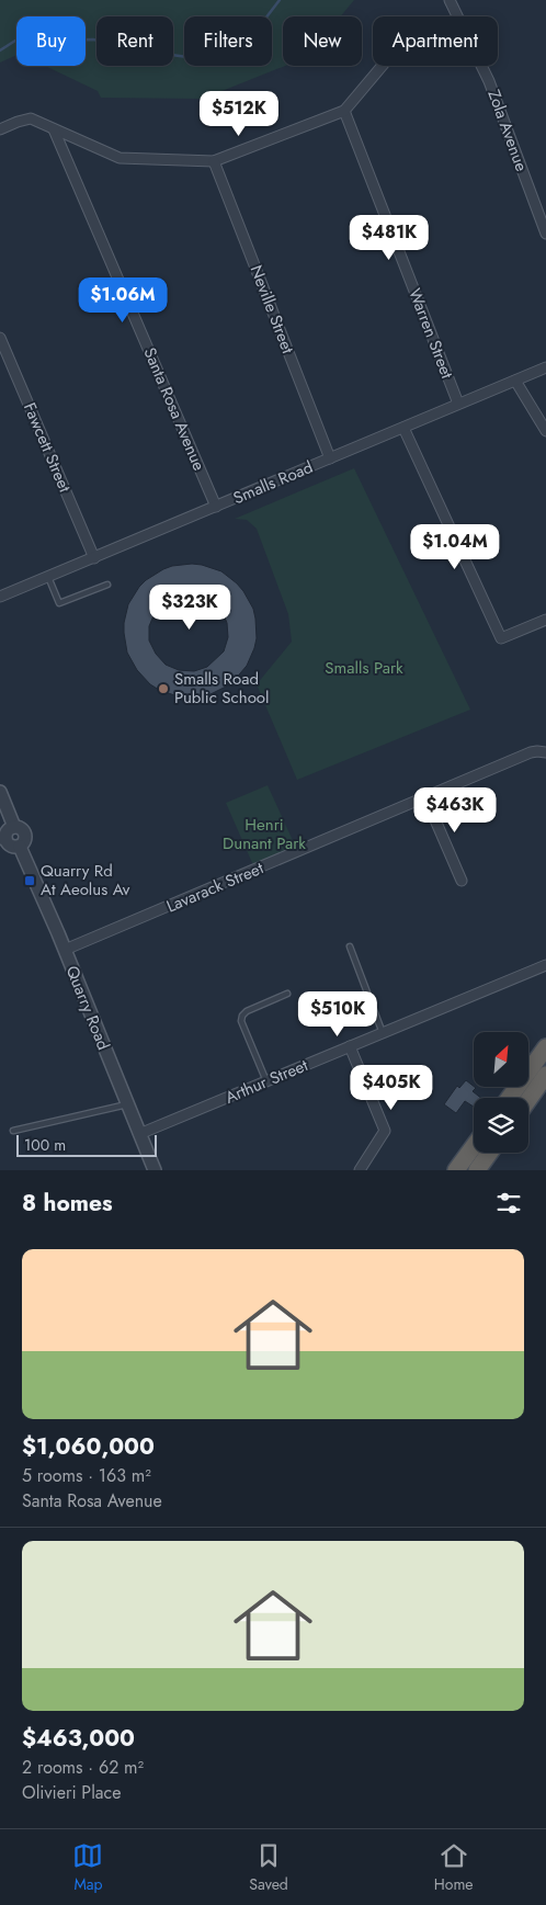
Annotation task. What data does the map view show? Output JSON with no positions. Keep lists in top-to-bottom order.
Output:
{
  "streets": {
    "street": [
      "Zola Avenue",
      "Neville Street",
      "Warren Street",
      "Santa Rosa Avenue",
      "Fawcett Street",
      "Smalls Road",
      "Lavarack Street",
      "Quarry Road",
      "Arthur Street"
    ]
  },
  "crossings": [
    ["Neville Street", "Smalls Road"],
    ["Warren Street", "Smalls Road"],
    ["Santa Rosa Avenue", "Smalls Road"],
    ["Fawcett Street", "Smalls Road"],
    ["Lavarack Street", "Quarry Road"],
    ["Quarry Road", "Arthur Street"]
  ],
  "parks": ["Smalls Park", "Henri Dunant Park"],
  "places": {
    "other": ["Smalls Road Public School"],
    "transit": ["Quarry Rd At Aeolus Av"]
  },
  "scale_bar": "100 m",
  "north": "top right",
  "page": {
    "chip": [
      "Buy",
      "Rent",
      "Filters",
      "New",
      "Apartment"
    ],
    "price": [
      "$512K",
      "$481K",
      "$1.06M",
      "$1.04M",
      "$323K",
      "$463K",
      "$510K",
      "$405K"
    ],
    "scale": "100 m",
    "heading": "8 homes",
    "list": [
      {
        "name": "$1,060,000",
        "note": "5 rooms · 163 m² · Santa Rosa Avenue"
      },
      {
        "name": "$463,000",
        "note": "2 rooms · 62 m² · Olivieri Place"
      }
    ],
    "tabs": ["Map", "Saved", "Home"]
  }
}
